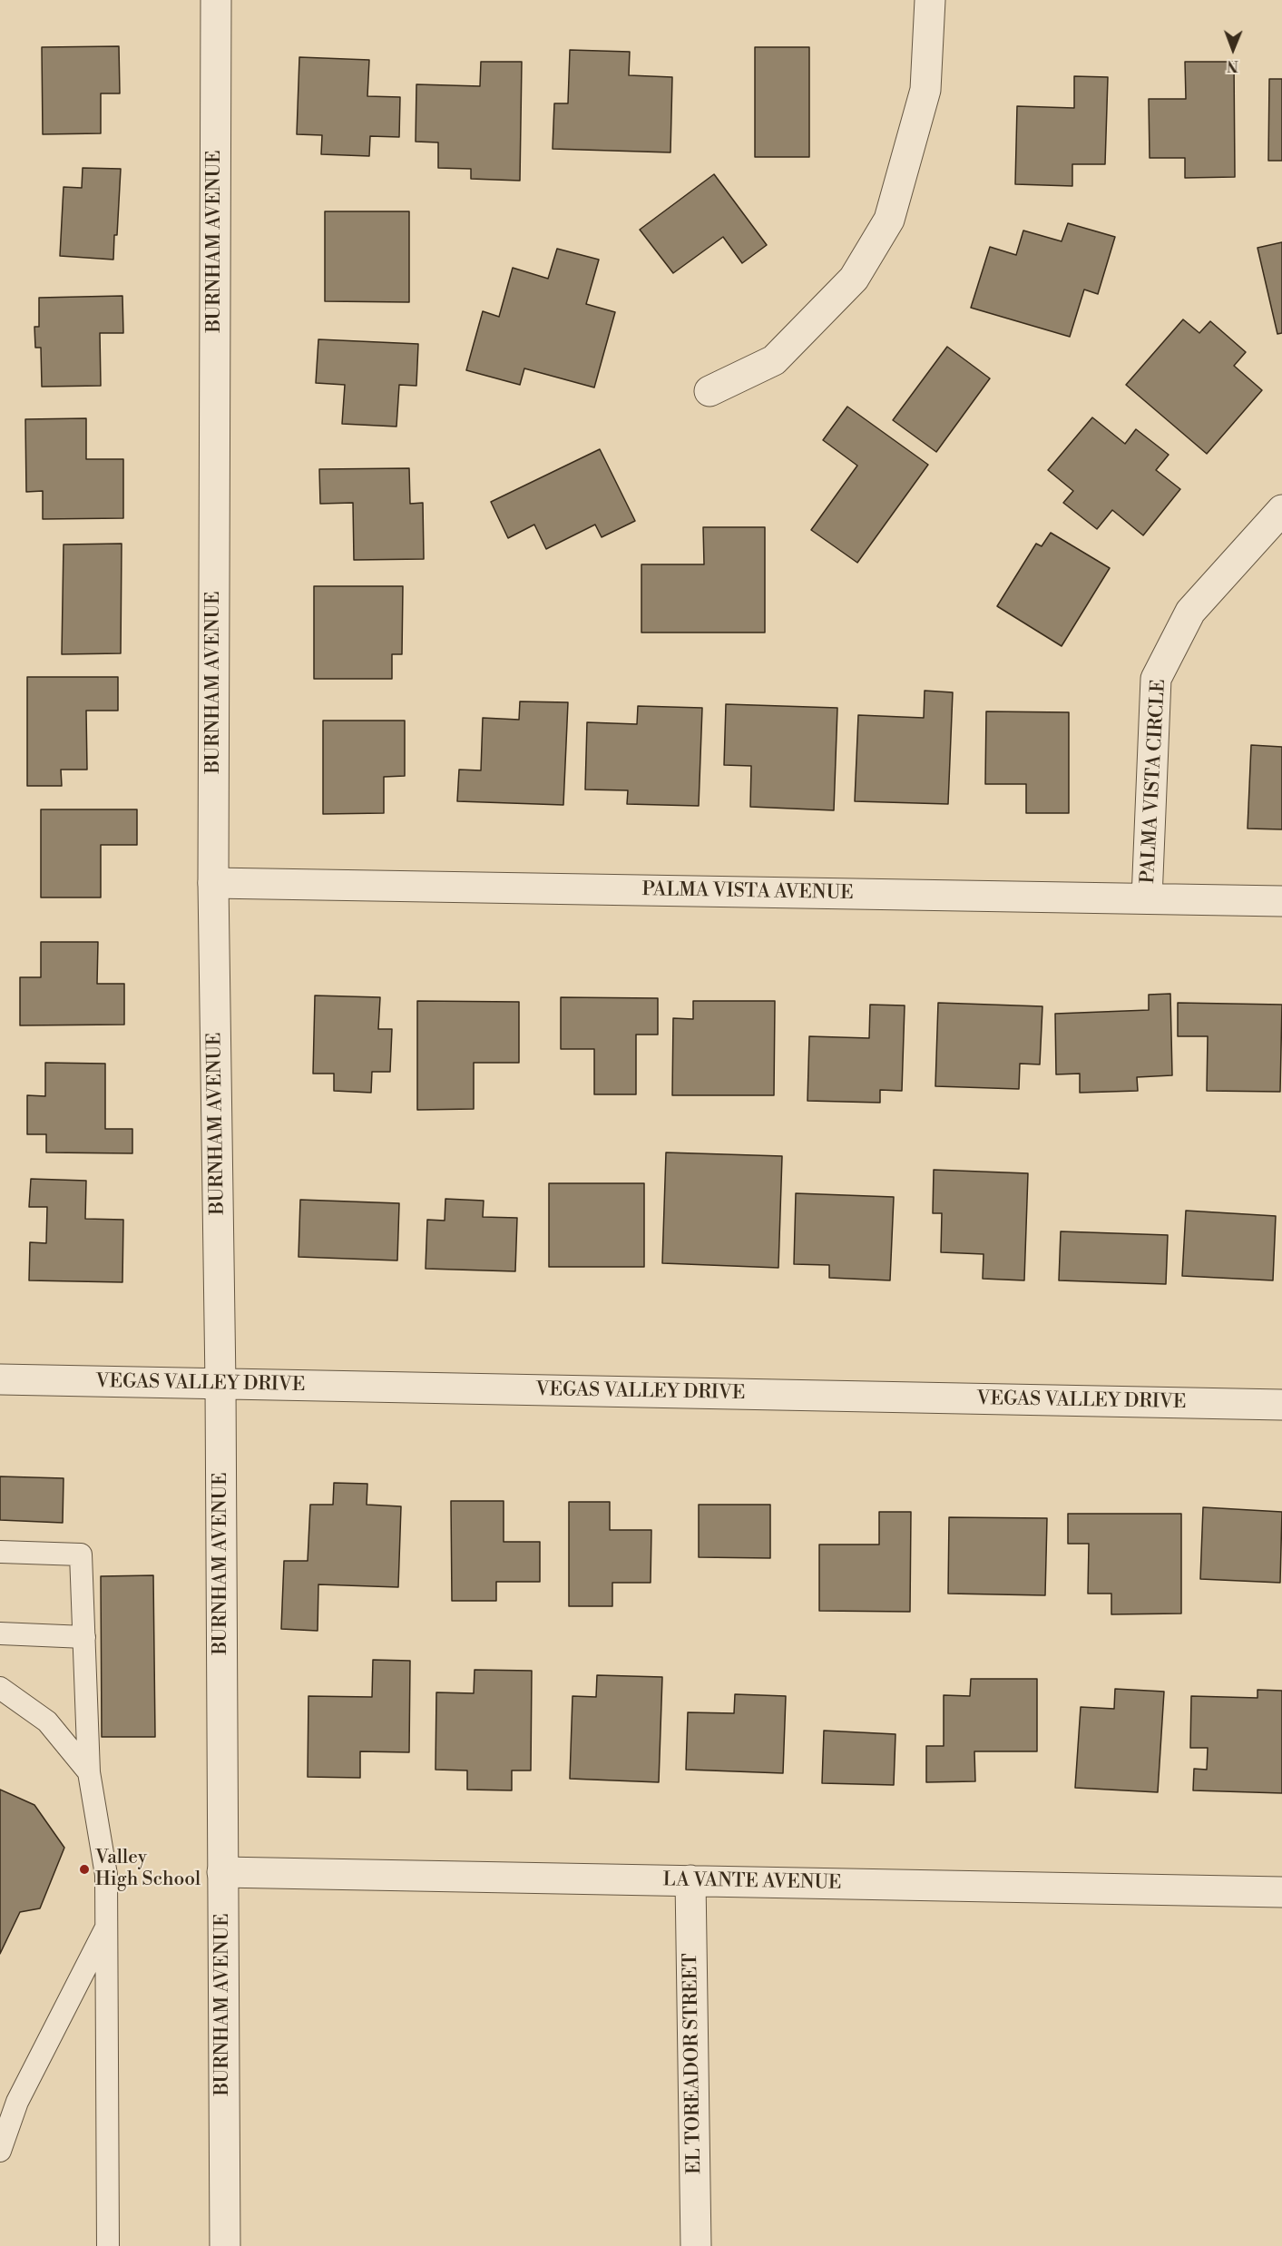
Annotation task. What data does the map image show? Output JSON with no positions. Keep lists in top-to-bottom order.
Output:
{
  "streets": {
    "street": [
      "BURNHAM AVENUE",
      "PALMA VISTA CIRCLE",
      "PALMA VISTA AVENUE",
      "VEGAS VALLEY DRIVE",
      "LA VANTE AVENUE",
      "EL TOREADOR STREET"
    ]
  },
  "crossings": [
    ["BURNHAM AVENUE", "PALMA VISTA AVENUE"],
    ["BURNHAM AVENUE", "VEGAS VALLEY DRIVE"],
    ["BURNHAM AVENUE", "LA VANTE AVENUE"],
    ["PALMA VISTA CIRCLE", "PALMA VISTA AVENUE"],
    ["LA VANTE AVENUE", "EL TOREADOR STREET"]
  ],
  "places": ["Valley High School"],
  "north": "bottom"
}
